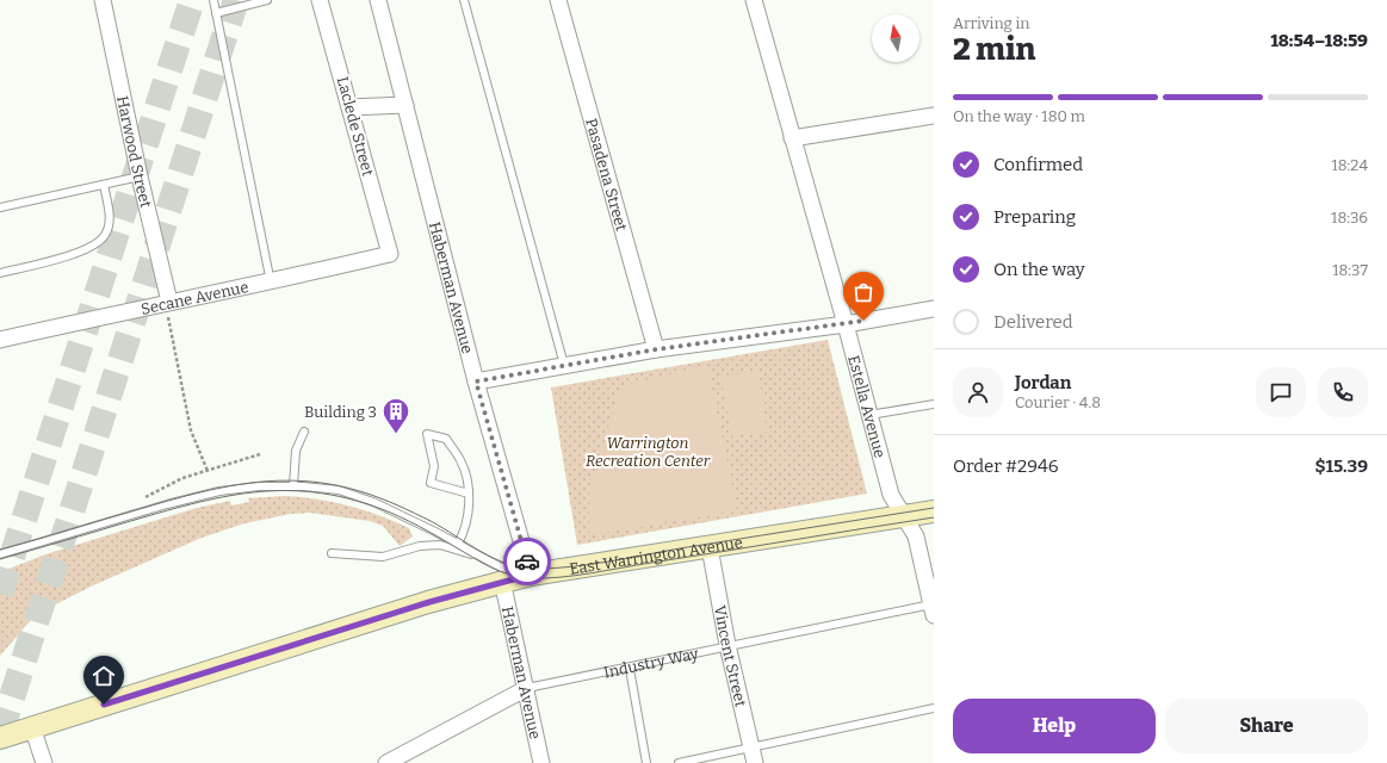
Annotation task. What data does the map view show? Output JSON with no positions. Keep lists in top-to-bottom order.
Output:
{
  "streets": {
    "main road": ["East Warrington Avenue"],
    "street": [
      "Laclede Street",
      "Harwood Street",
      "Pasadena Street",
      "Haberman Avenue",
      "Secane Avenue",
      "Estella Avenue",
      "Vincent Street",
      "Industry Way"
    ]
  },
  "crossings": [
    ["Laclede Street", "Secane Avenue"],
    ["Harwood Street", "Secane Avenue"],
    ["Haberman Avenue", "East Warrington Avenue"],
    ["Haberman Avenue", "Industry Way"],
    ["Estella Avenue", "East Warrington Avenue"],
    ["Estella Avenue", "Industry Way"],
    ["East Warrington Avenue", "Vincent Street"],
    ["Vincent Street", "Industry Way"]
  ],
  "parks": ["Warrington Recreation Center"],
  "places": {
    "building": ["Building 3"]
  },
  "north": "top",
  "page": {
    "heading": ["2 min", "Arriving in", "18:54–18:59"],
    "panel": [
      "Jordan",
      "Courier · 4.8",
      "Order #2946",
      "$15.39"
    ],
    "bar": "On the way · 180 m",
    "list": [
      ["Confirmed", "18:24"],
      ["Preparing", "18:36"],
      ["On the way", "18:37"],
      "Delivered"
    ],
    "buttons": ["Help", "Share"]
  }
}
